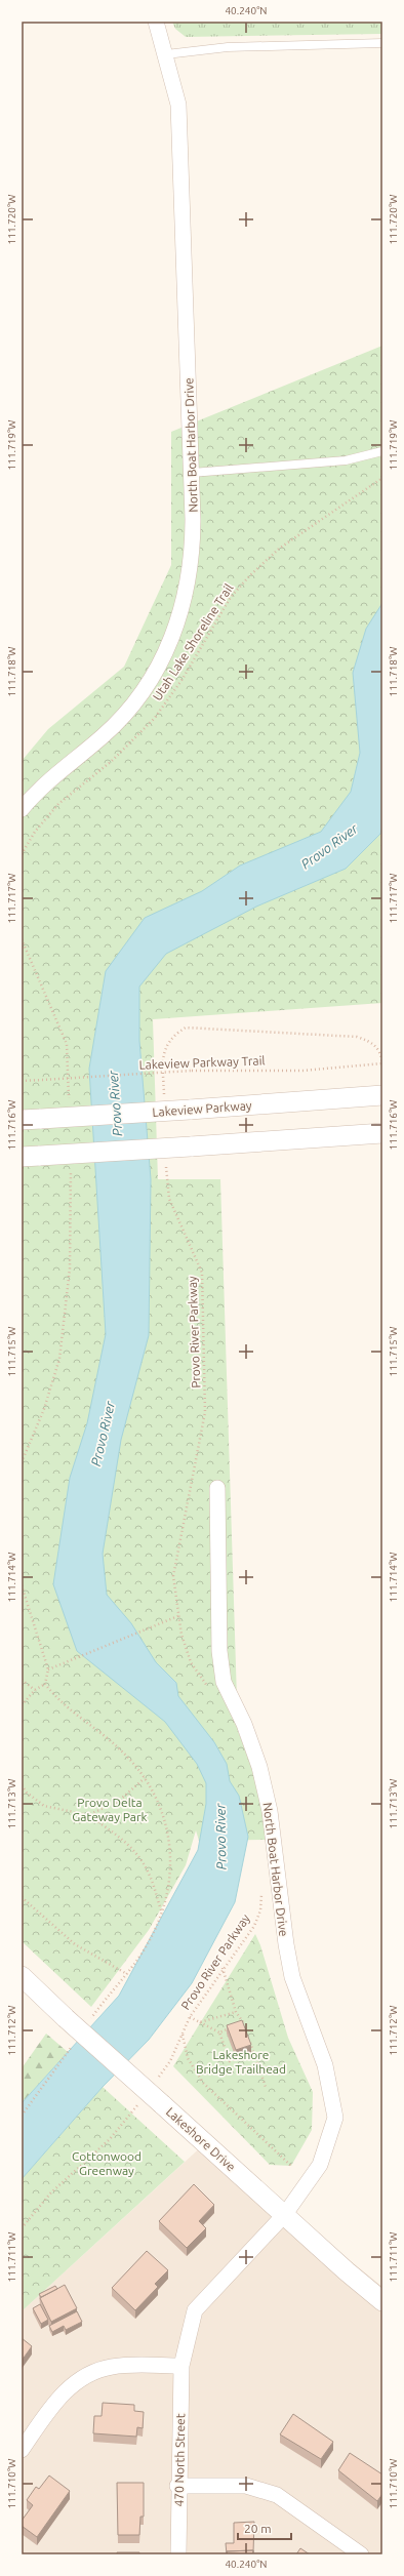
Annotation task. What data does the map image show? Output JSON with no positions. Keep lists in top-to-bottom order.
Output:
{
  "streets": {
    "street": [
      "North Boat Harbor Drive",
      "Lakeview Parkway",
      "Lakeshore Drive",
      "470 North Street"
    ],
    "path": ["Utah Lake Shoreline Trail", "Lakeview Parkway Trail", "Provo River Parkway"]
  },
  "crossings": [
    ["North Boat Harbor Drive", "Lakeshore Drive"],
    ["North Boat Harbor Drive", "470 North Street"]
  ],
  "water": ["Provo River"],
  "parks": ["Provo Delta Gateway Park", "Lakeshore Bridge Trailhead", "Cottonwood Greenway"],
  "scale_bar": "20 m",
  "coordinates": [
    "40.240°N",
    "111.720°W",
    "111.719°W",
    "111.718°W",
    "111.717°W",
    "111.716°W",
    "111.715°W",
    "111.714°W",
    "111.713°W",
    "111.712°W",
    "111.711°W",
    "111.710°W"
  ]
}
